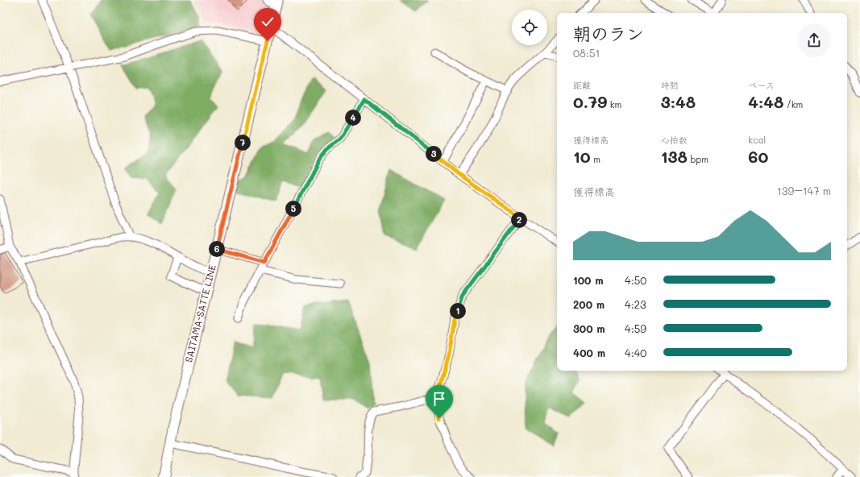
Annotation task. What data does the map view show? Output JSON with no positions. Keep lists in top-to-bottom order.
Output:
{
  "streets": {
    "main road": ["SAITAMA-SATTE LINE"]
  },
  "page": {
    "heading": ["朝のラン", "08:51"],
    "stats": [
      ["距離", "0.79 km"],
      ["時間", "3:48"],
      ["ペース", "4:48 /km"],
      ["獲得標高", "10 m"],
      ["心拍数", "138 bpm"],
      ["kcal", "60"]
    ],
    "pins": [
      "4",
      "7",
      "3",
      "5",
      "2",
      "6",
      "1"
    ],
    "chart": ["獲得標高", "139–147 m"],
    "list": [
      {
        "name": "100 m",
        "note": "4:50"
      },
      {
        "name": "200 m",
        "note": "4:23"
      },
      {
        "name": "300 m",
        "note": "4:59"
      },
      {
        "name": "400 m",
        "note": "4:40"
      }
    ]
  }
}
